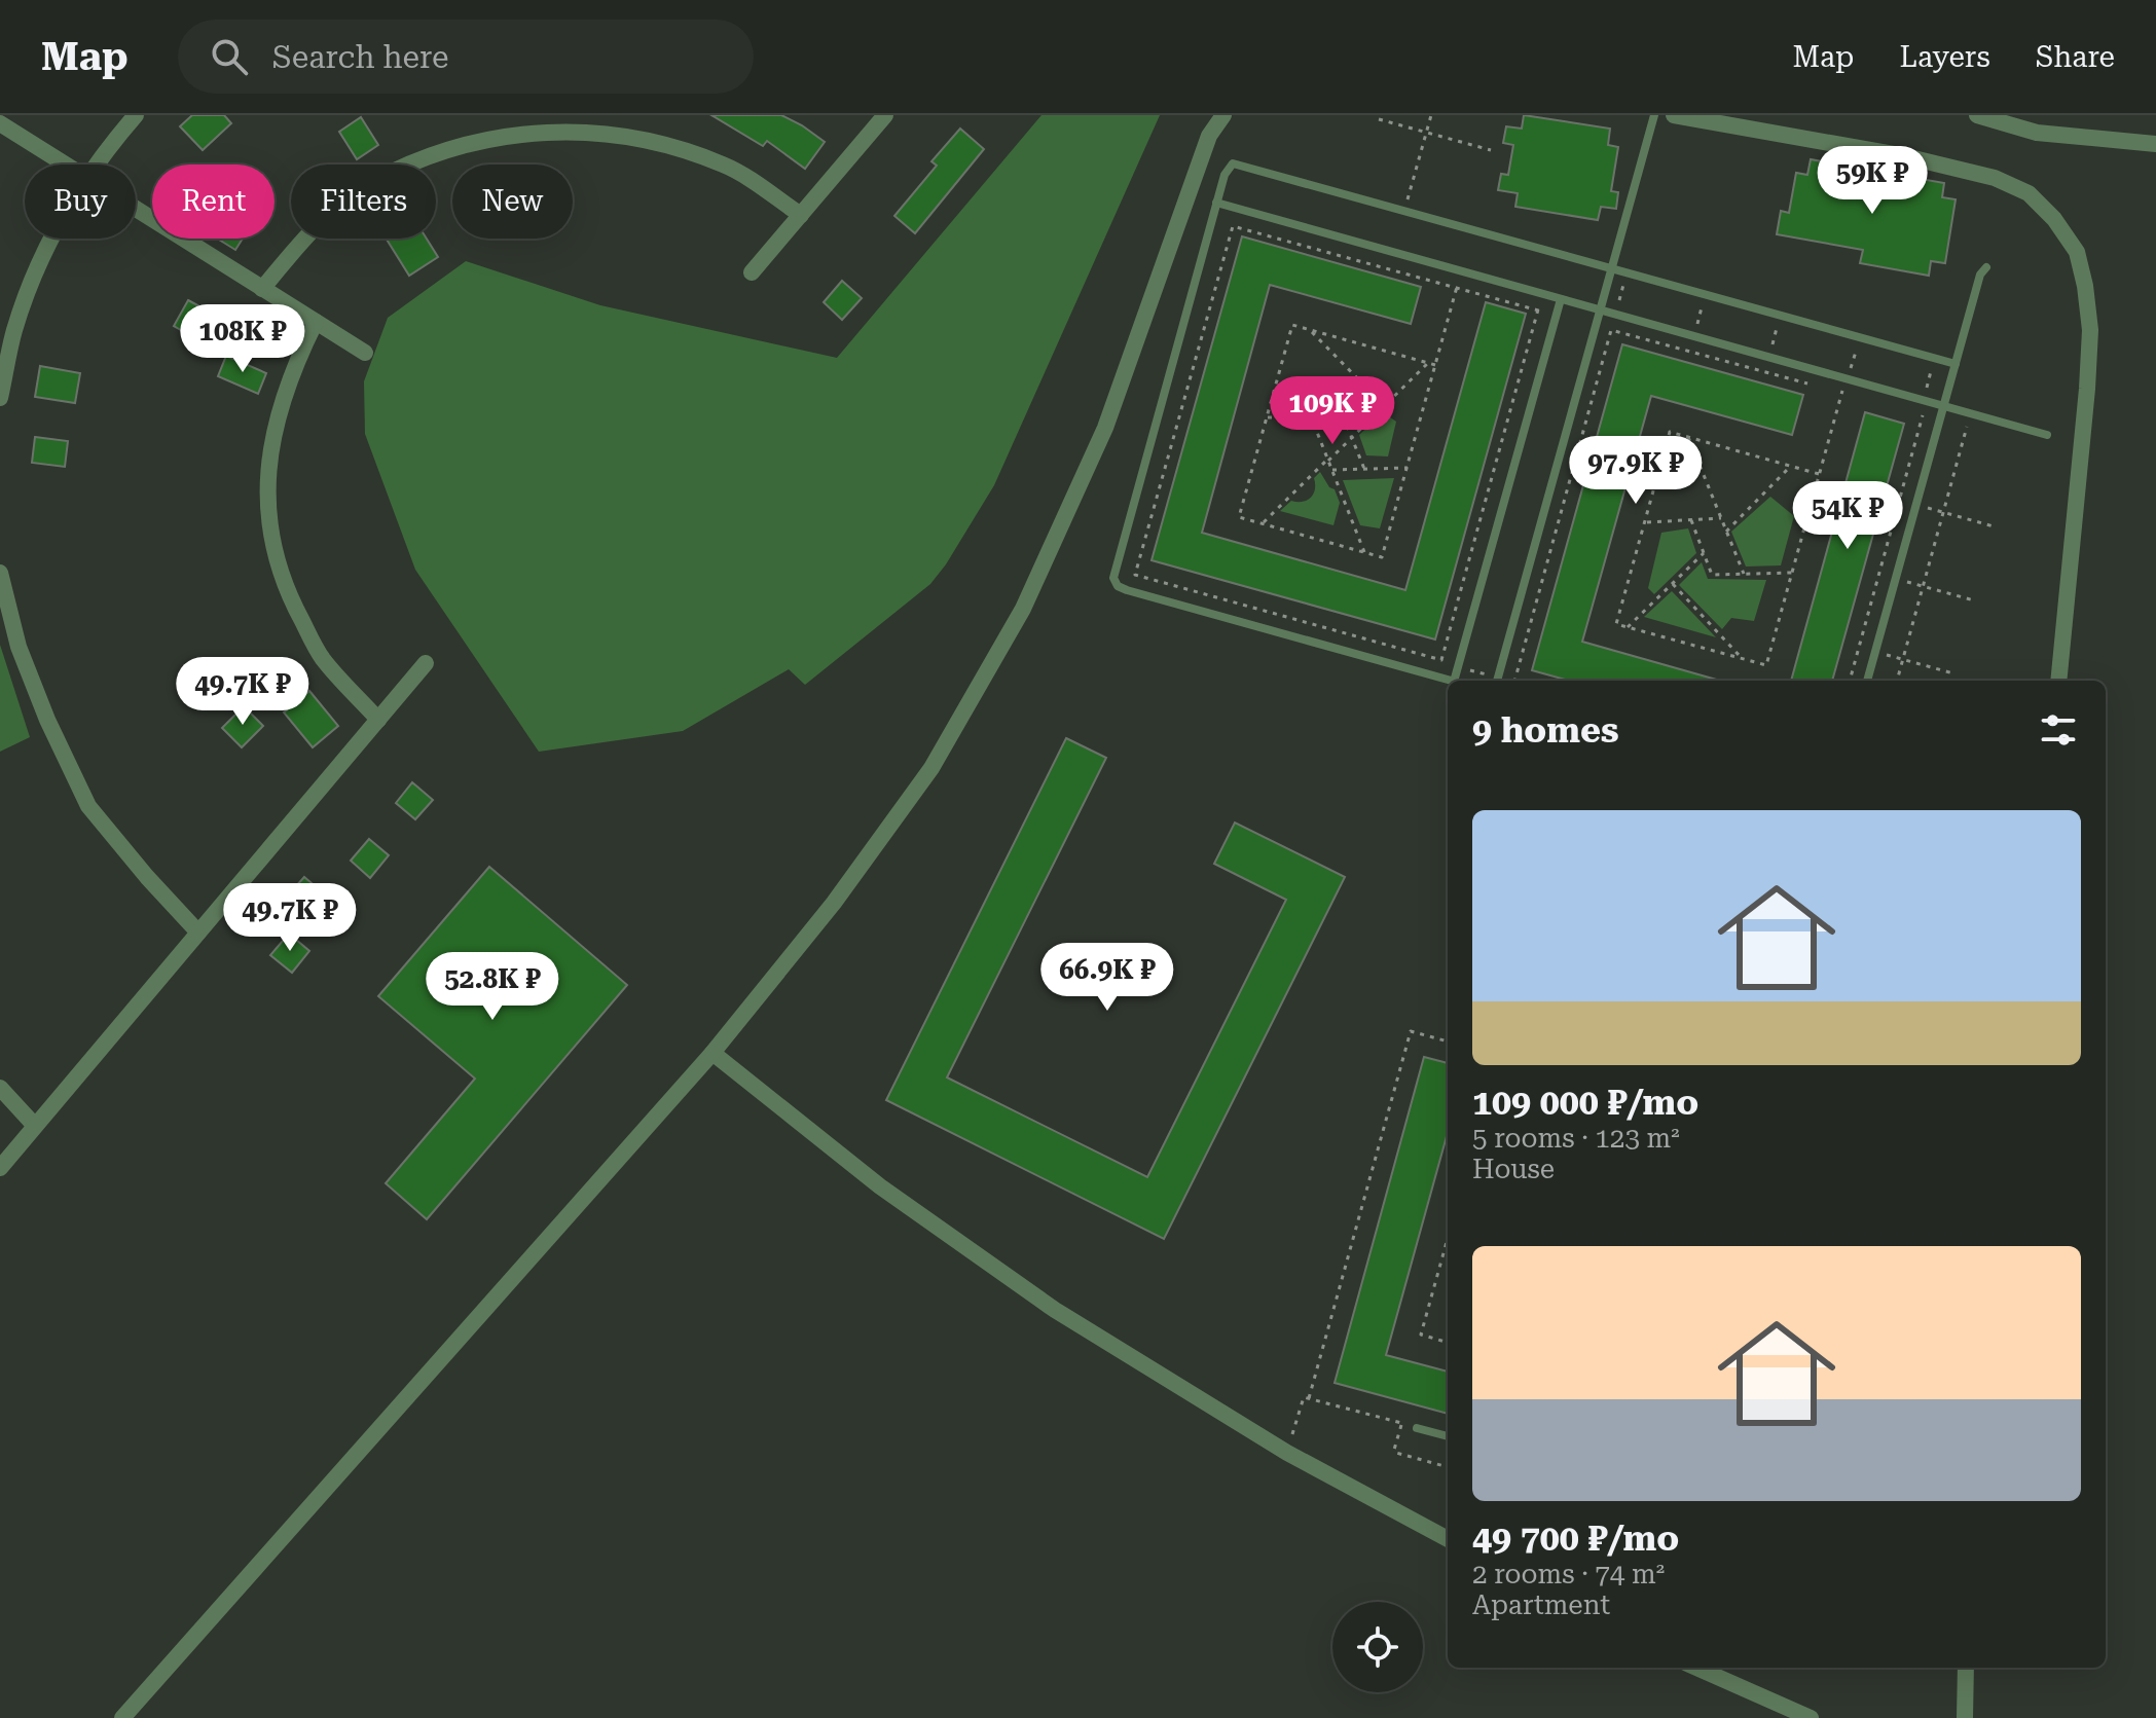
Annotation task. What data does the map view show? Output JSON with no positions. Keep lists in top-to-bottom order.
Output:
{
  "page": {
    "header": "Map",
    "search": "Search here",
    "nav": ["Map", "Layers", "Share"],
    "price": [
      "59K ₽",
      "108K ₽",
      "109K ₽",
      "97.9K ₽",
      "54K ₽",
      "49.7K ₽",
      "49.7K ₽",
      "66.9K ₽",
      "52.8K ₽"
    ],
    "chip": [
      "Buy",
      "Rent",
      "Filters",
      "New"
    ],
    "heading": "9 homes",
    "list": [
      {
        "name": "109 000 ₽/mo",
        "note": "5 rooms · 123 m² · House"
      },
      {
        "name": "49 700 ₽/mo",
        "note": "2 rooms · 74 m² · Apartment"
      }
    ]
  }
}
